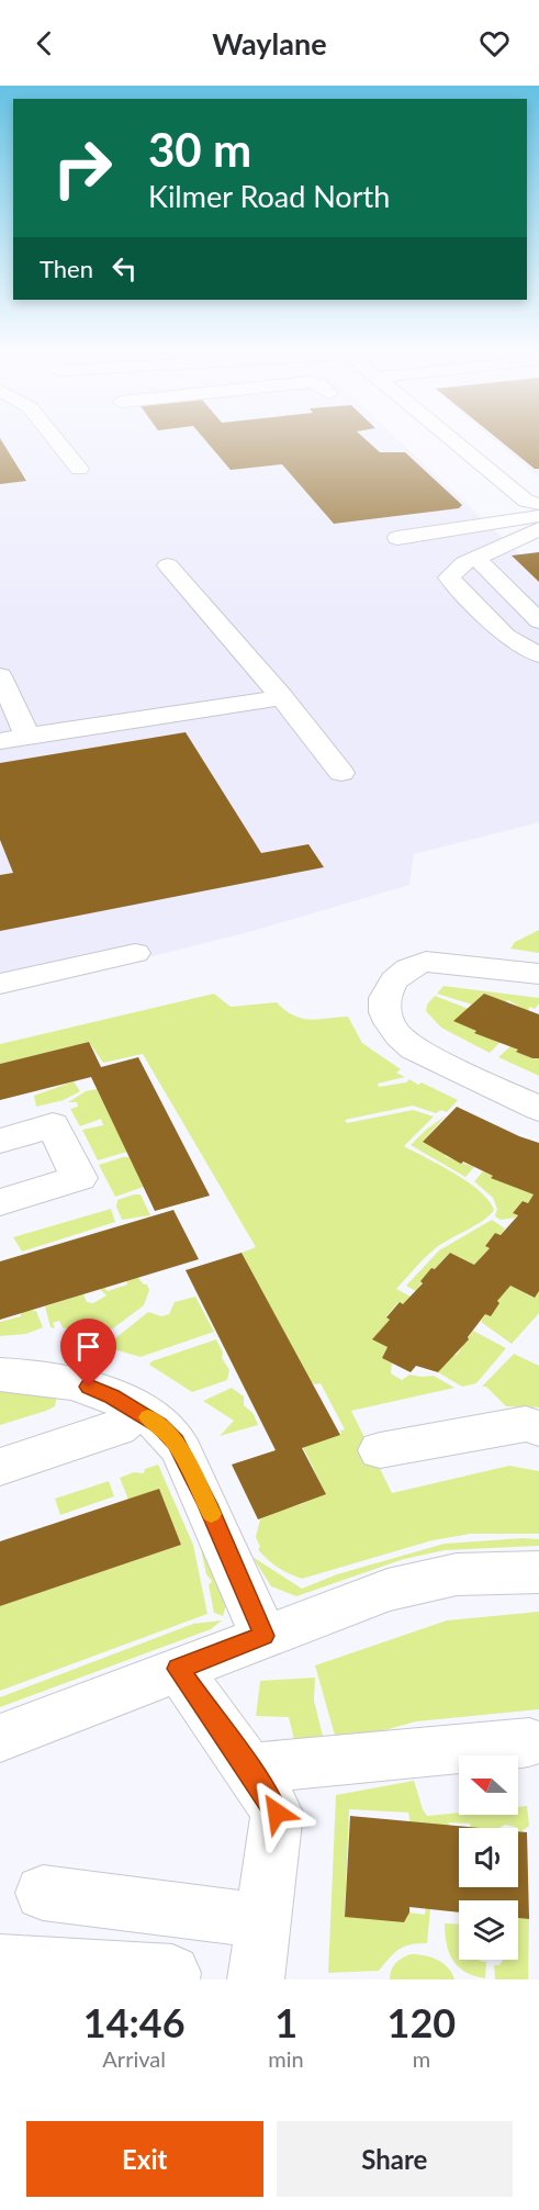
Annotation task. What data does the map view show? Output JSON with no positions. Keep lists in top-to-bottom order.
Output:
{
  "north": "left",
  "page": {
    "header": "Waylane",
    "turn": ["30 m", "Kilmer Road North"],
    "then": "Then",
    "eta": [
      "14:46",
      "Arrival",
      "1",
      "min",
      "120",
      "m"
    ],
    "buttons": ["Exit", "Share"]
  }
}
